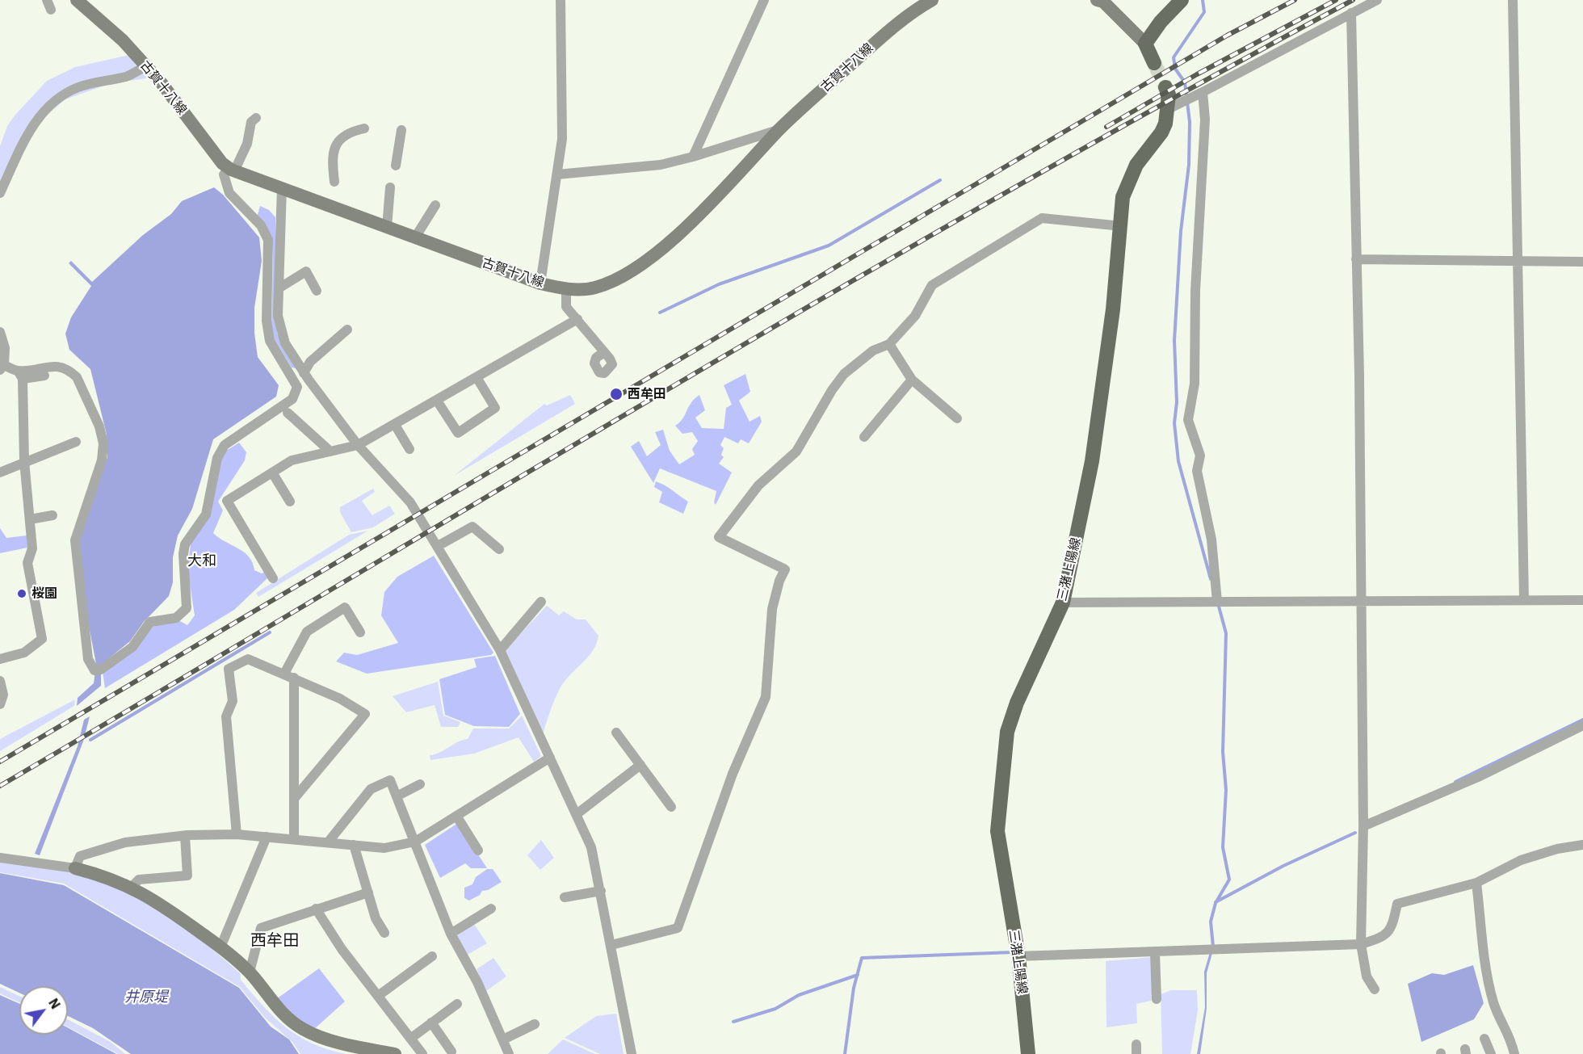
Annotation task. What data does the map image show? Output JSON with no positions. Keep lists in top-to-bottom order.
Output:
{
  "streets": {
    "main road": ["古賀十八線", "三潴上陽線"]
  },
  "districts": ["大和", "西牟田"],
  "water": ["井原堤"],
  "places": ["西牟田", "桜園"],
  "north": "top right"
}
